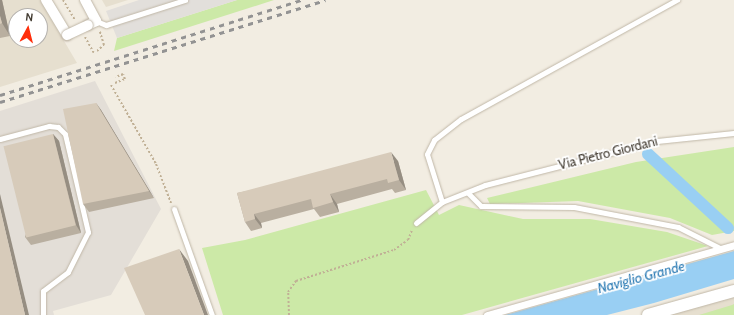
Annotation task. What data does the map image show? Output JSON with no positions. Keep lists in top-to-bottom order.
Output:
{
  "streets": {
    "lane": ["Via Pietro Giordani"]
  },
  "water": ["Naviglio Grande"],
  "north": "top"
}
